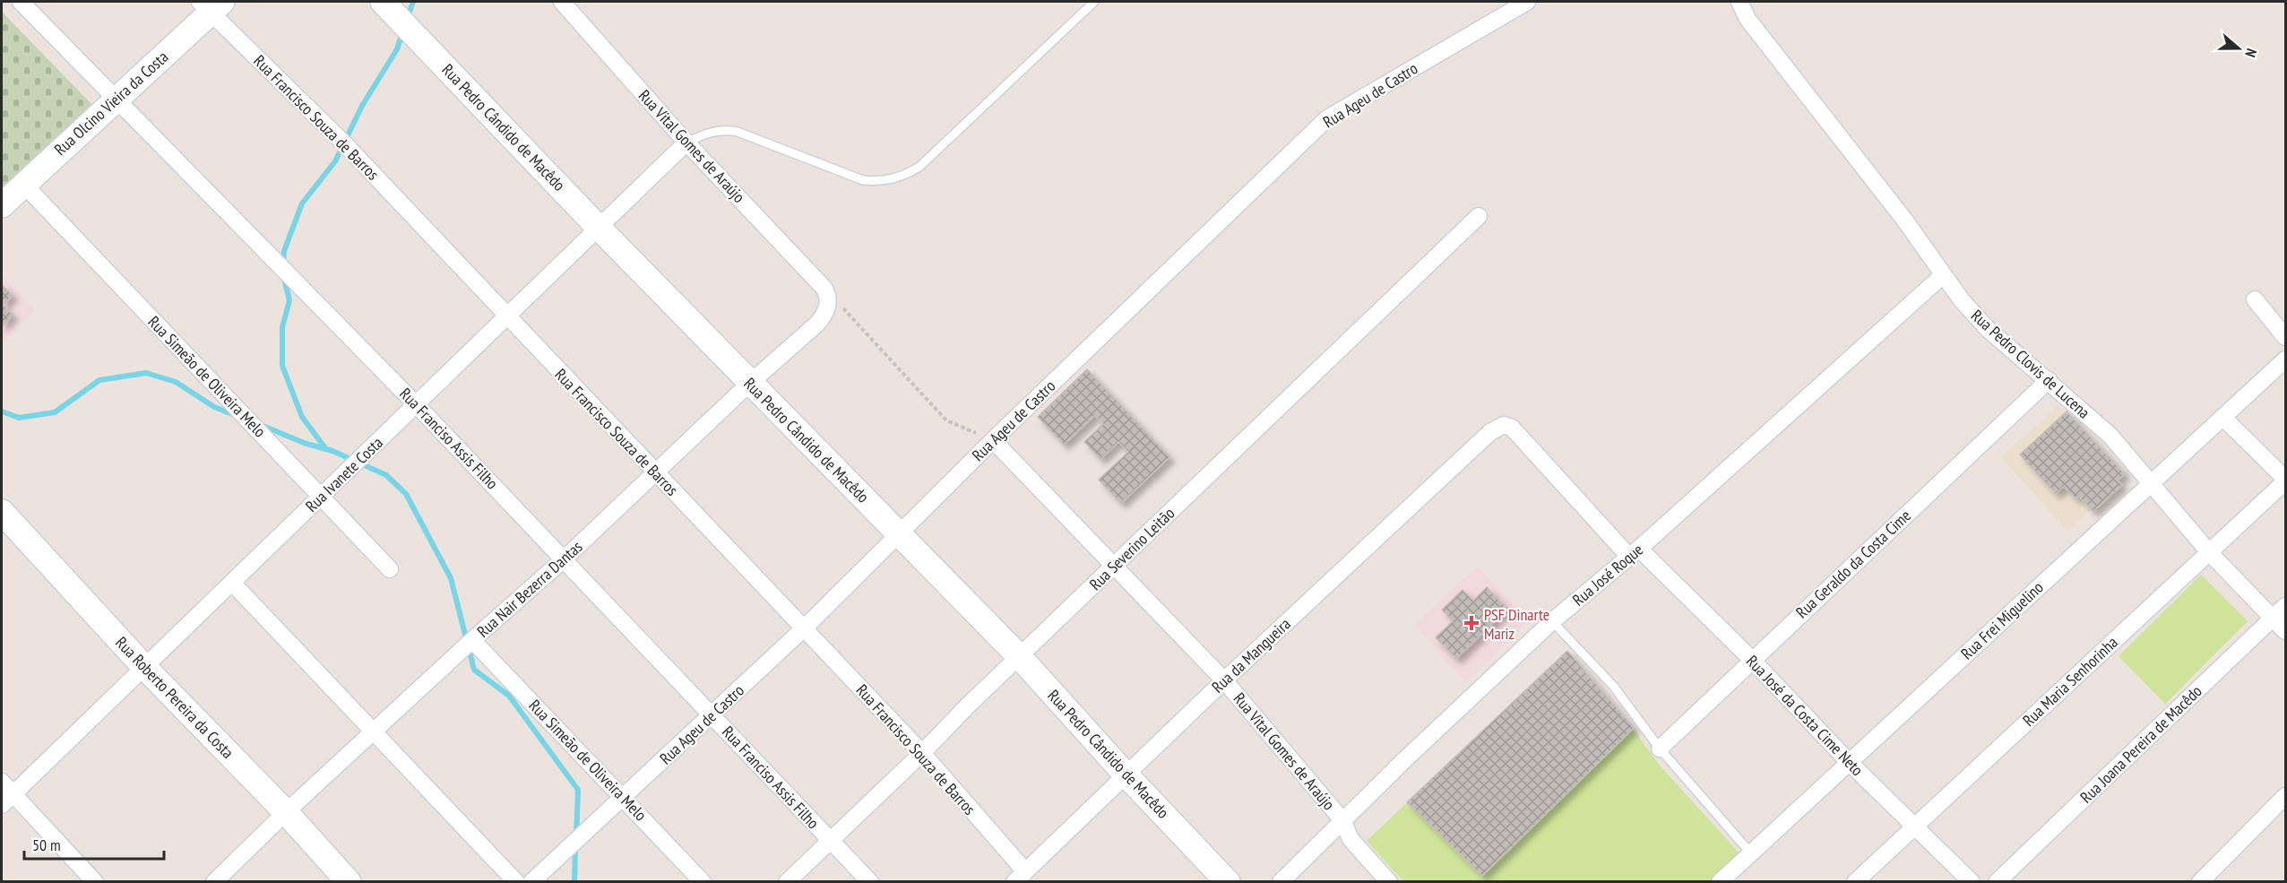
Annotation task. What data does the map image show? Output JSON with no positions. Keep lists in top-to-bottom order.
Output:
{
  "streets": {
    "street": [
      "Rua Ageu de Castro",
      "Rua Olcino Vieira da Costa",
      "Rua Francisco Souza de Barros",
      "Rua Pedro Cândido de Macêdo",
      "Rua Vital Gomes de Araújo",
      "Rua Pedro Clovis de Lucena",
      "Rua Simeão de Oliveira Melo",
      "Rua Franciso Assis Filho",
      "Rua Ivanete Costa",
      "Rua Severino Leitão",
      "Rua Geraldo da Costa Cime",
      "Rua José Roque",
      "Rua Nair Bezerra Dantas",
      "Rua Frei Miguelino",
      "Rua da Mangueira",
      "Rua Maria Senhorinha",
      "Rua Roberto Pereira da Costa",
      "Rua José da Costa Cime Neto",
      "Rua Joana Pereira de Macêdo"
    ]
  },
  "crossings": [
    ["Rua Ageu de Castro", "Rua Francisco Souza de Barros"],
    ["Rua Ageu de Castro", "Rua Pedro Cândido de Macêdo"],
    ["Rua Ageu de Castro", "Rua Vital Gomes de Araújo"],
    ["Rua Ageu de Castro", "Rua Simeão de Oliveira Melo"],
    ["Rua Ageu de Castro", "Rua Franciso Assis Filho"],
    ["Rua Olcino Vieira da Costa", "Rua Francisco Souza de Barros"],
    ["Rua Olcino Vieira da Costa", "Rua Simeão de Oliveira Melo"],
    ["Rua Olcino Vieira da Costa", "Rua Franciso Assis Filho"],
    ["Rua Francisco Souza de Barros", "Rua Ivanete Costa"],
    ["Rua Francisco Souza de Barros", "Rua Severino Leitão"],
    ["Rua Francisco Souza de Barros", "Rua Nair Bezerra Dantas"],
    ["Rua Francisco Souza de Barros", "Rua da Mangueira"],
    ["Rua Pedro Cândido de Macêdo", "Rua Ivanete Costa"],
    ["Rua Pedro Cândido de Macêdo", "Rua Severino Leitão"],
    ["Rua Pedro Cândido de Macêdo", "Rua Nair Bezerra Dantas"],
    ["Rua Pedro Cândido de Macêdo", "Rua da Mangueira"],
    ["Rua Vital Gomes de Araújo", "Rua Ivanete Costa"],
    ["Rua Vital Gomes de Araújo", "Rua Severino Leitão"],
    ["Rua Vital Gomes de Araújo", "Rua José Roque"],
    ["Rua Vital Gomes de Araújo", "Rua Nair Bezerra Dantas"],
    ["Rua Vital Gomes de Araújo", "Rua da Mangueira"],
    ["Rua Pedro Clovis de Lucena", "Rua Geraldo da Costa Cime"],
    ["Rua Pedro Clovis de Lucena", "Rua José Roque"],
    ["Rua Pedro Clovis de Lucena", "Rua Frei Miguelino"],
    ["Rua Pedro Clovis de Lucena", "Rua Maria Senhorinha"],
    ["Rua Pedro Clovis de Lucena", "Rua Joana Pereira de Macêdo"],
    ["Rua Simeão de Oliveira Melo", "Rua Ivanete Costa"],
    ["Rua Simeão de Oliveira Melo", "Rua Nair Bezerra Dantas"],
    ["Rua Franciso Assis Filho", "Rua Ivanete Costa"],
    ["Rua Franciso Assis Filho", "Rua Severino Leitão"],
    ["Rua Franciso Assis Filho", "Rua Nair Bezerra Dantas"],
    ["Rua Ivanete Costa", "Rua Roberto Pereira da Costa"],
    ["Rua Geraldo da Costa Cime", "Rua José da Costa Cime Neto"],
    ["Rua José Roque", "Rua José da Costa Cime Neto"],
    ["Rua Nair Bezerra Dantas", "Rua Roberto Pereira da Costa"],
    ["Rua Frei Miguelino", "Rua José da Costa Cime Neto"],
    ["Rua da Mangueira", "Rua José da Costa Cime Neto"],
    ["Rua Maria Senhorinha", "Rua José da Costa Cime Neto"]
  ],
  "places": {
    "health": ["PSF Dinarte Mariz"]
  },
  "scale_bar": "50 m",
  "north": "right"
}
